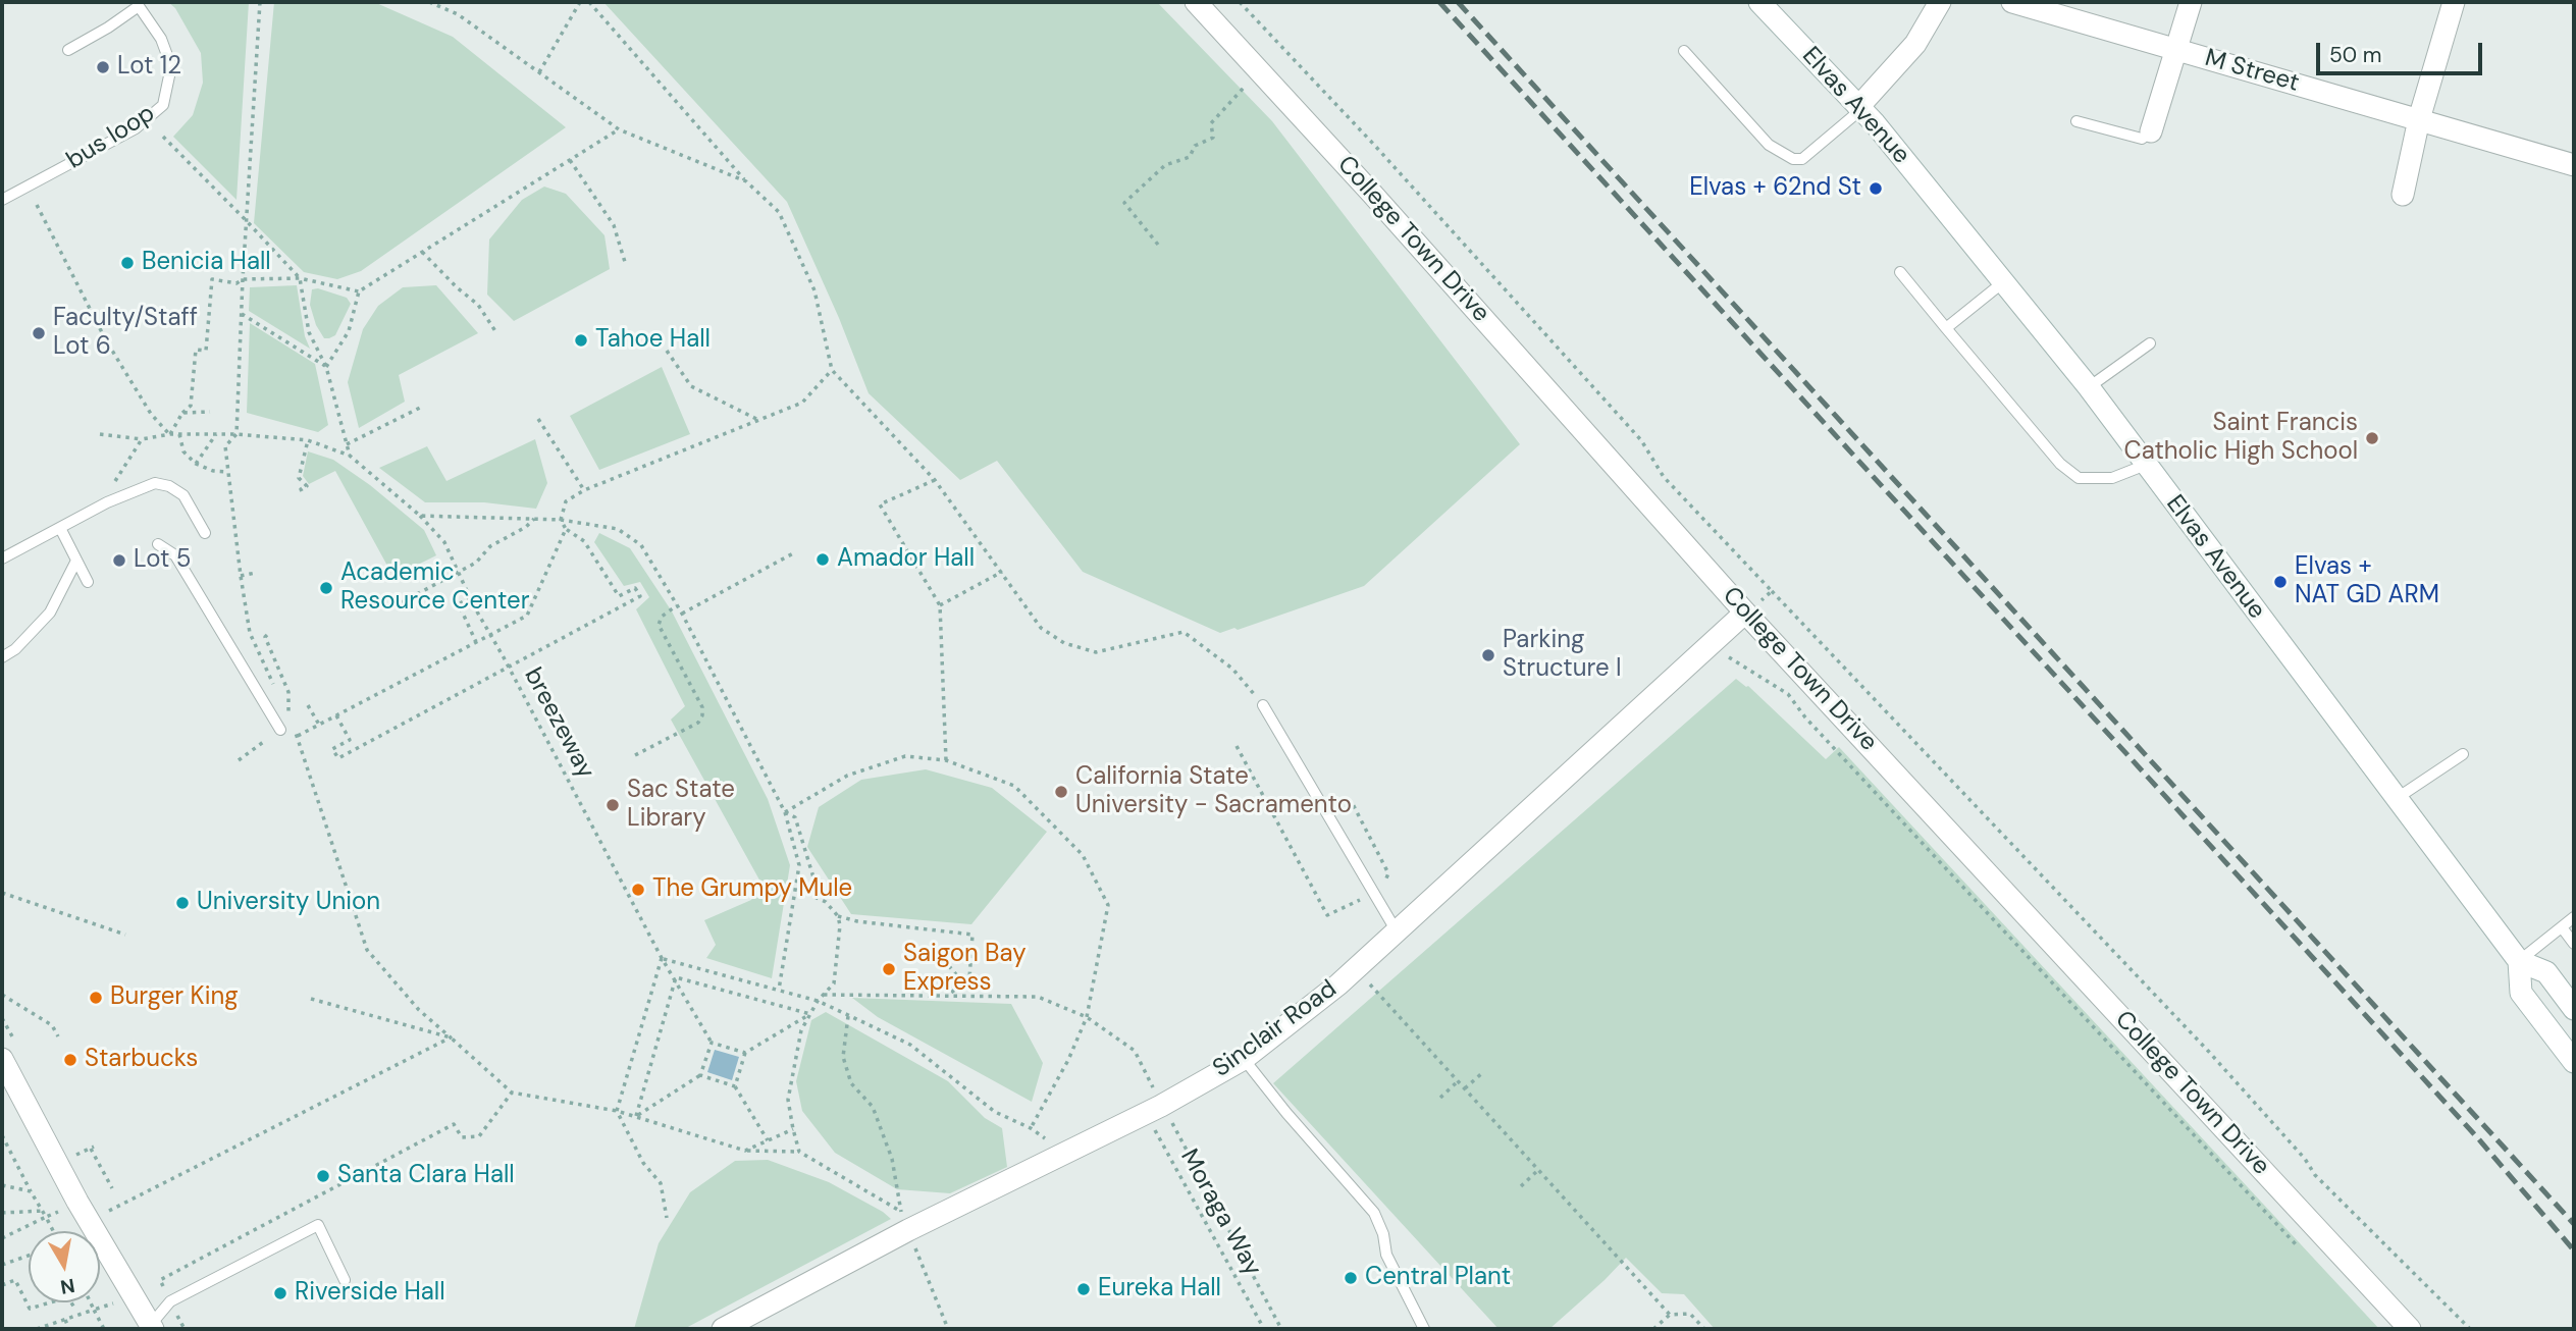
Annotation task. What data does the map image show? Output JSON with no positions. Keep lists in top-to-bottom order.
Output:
{
  "streets": {
    "street": [
      "M Street",
      "Elvas Avenue",
      "College Town Drive",
      "Sinclair Road"
    ],
    "lane": ["bus loop"],
    "path": ["breezeway", "Moraga Way"]
  },
  "crossings": [
    ["College Town Drive", "Sinclair Road"],
    ["Sinclair Road", "Moraga Way"]
  ],
  "places": [
    "Lot 12",
    "Elvas + 62nd St",
    "Benicia Hall",
    "Faculty/Staff Lot 6",
    "Tahoe Hall",
    "Saint Francis Catholic High School",
    "Amador Hall",
    "Lot 5",
    "Elvas + NAT GD ARM",
    "Academic Resource Center",
    "Parking Structure I",
    "California State University - Sacramento",
    "Sac State Library",
    "The Grumpy Mule",
    "University Union",
    "Saigon Bay Express",
    "Burger King",
    "Starbucks",
    "Santa Clara Hall",
    "Central Plant",
    "Eureka Hall",
    "Riverside Hall"
  ],
  "scale_bar": "50 m",
  "north": "bottom"
}
